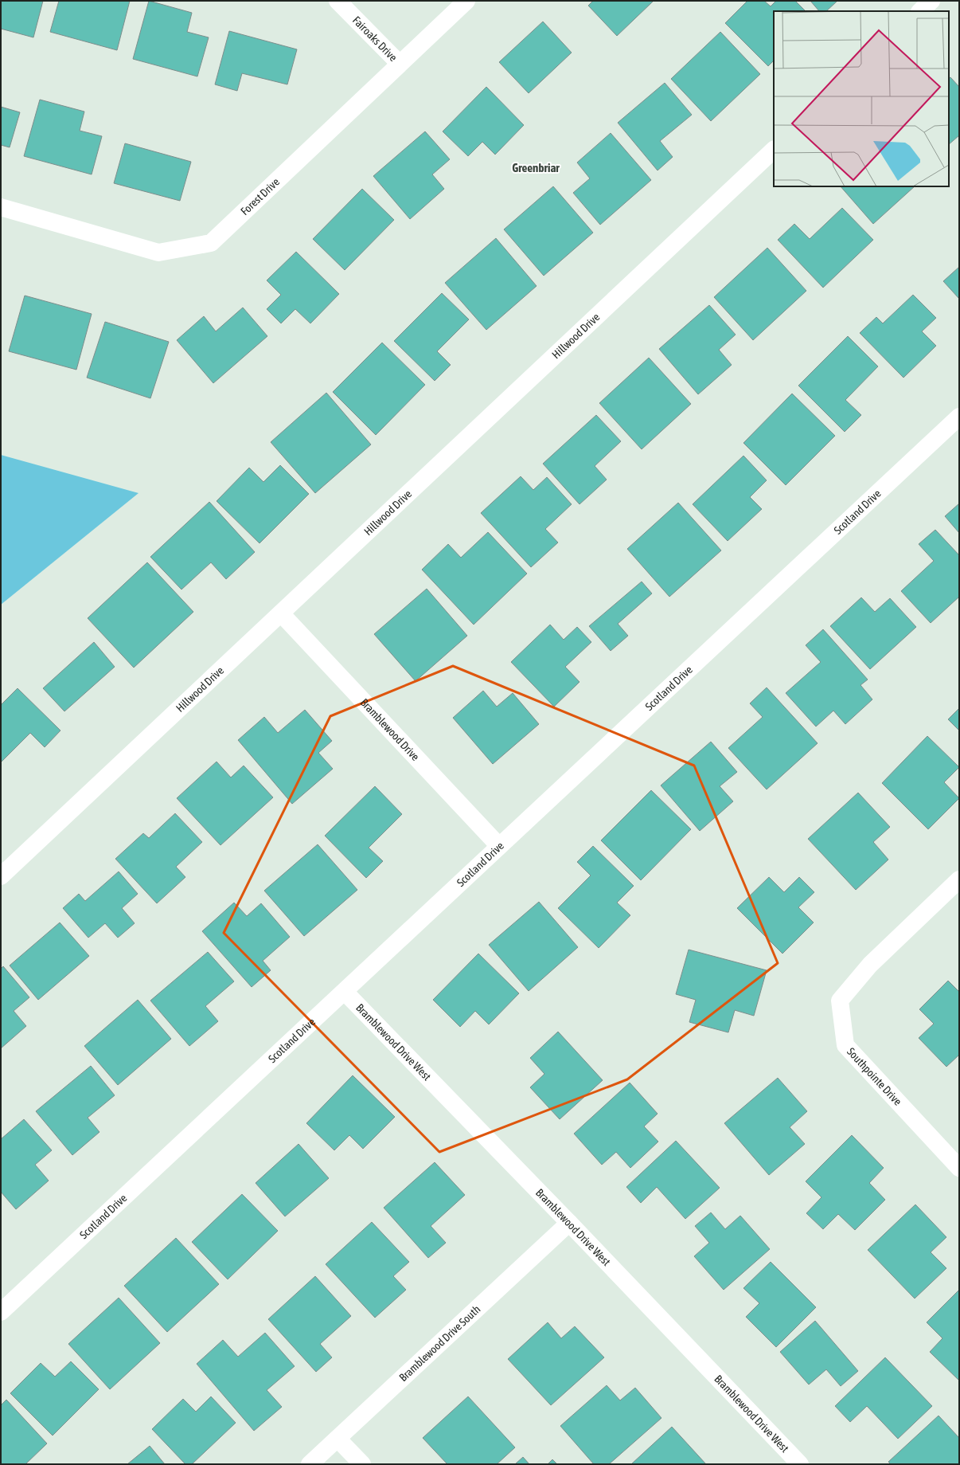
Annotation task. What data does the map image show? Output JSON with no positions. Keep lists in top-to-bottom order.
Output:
{
  "streets": {
    "street": [
      "Fairoaks Drive",
      "Forest Drive",
      "Hillwood Drive",
      "Scotland Drive",
      "Bramblewood Drive",
      "Bramblewood Drive West",
      "Southpointe Drive",
      "Bramblewood Drive South"
    ]
  },
  "crossings": [
    ["Fairoaks Drive", "Forest Drive"],
    ["Hillwood Drive", "Bramblewood Drive"],
    ["Scotland Drive", "Bramblewood Drive"],
    ["Scotland Drive", "Bramblewood Drive West"],
    ["Bramblewood Drive West", "Bramblewood Drive South"]
  ],
  "districts": ["Greenbriar"]
}
